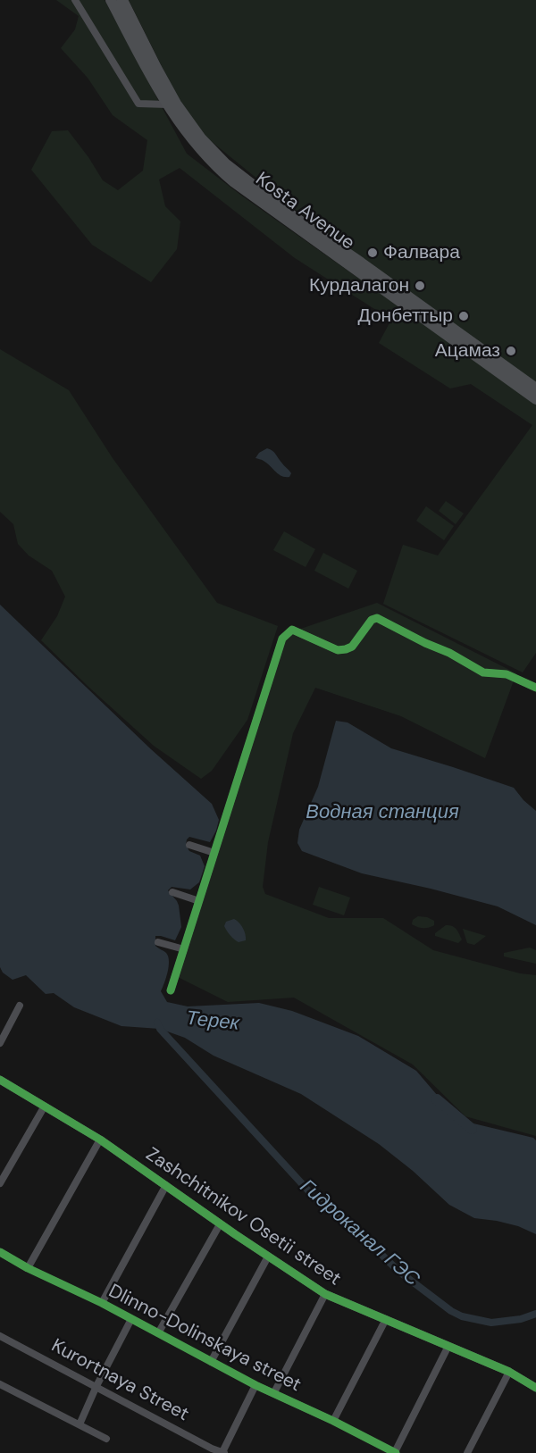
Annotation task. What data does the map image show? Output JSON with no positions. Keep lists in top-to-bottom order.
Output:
{
  "streets": {
    "main road": ["Kosta Avenue"],
    "street": ["Zashchitnikov Osetii street", "Dlinno-Dolinskaya street", "Kurortnaya Street"]
  },
  "water": ["Водная станция", "Терек", "Гидроканал ГЭС"],
  "places": [
    "Фалвара",
    "Курдалагон",
    "Донбеттыр",
    "Ацамаз"
  ]
}
